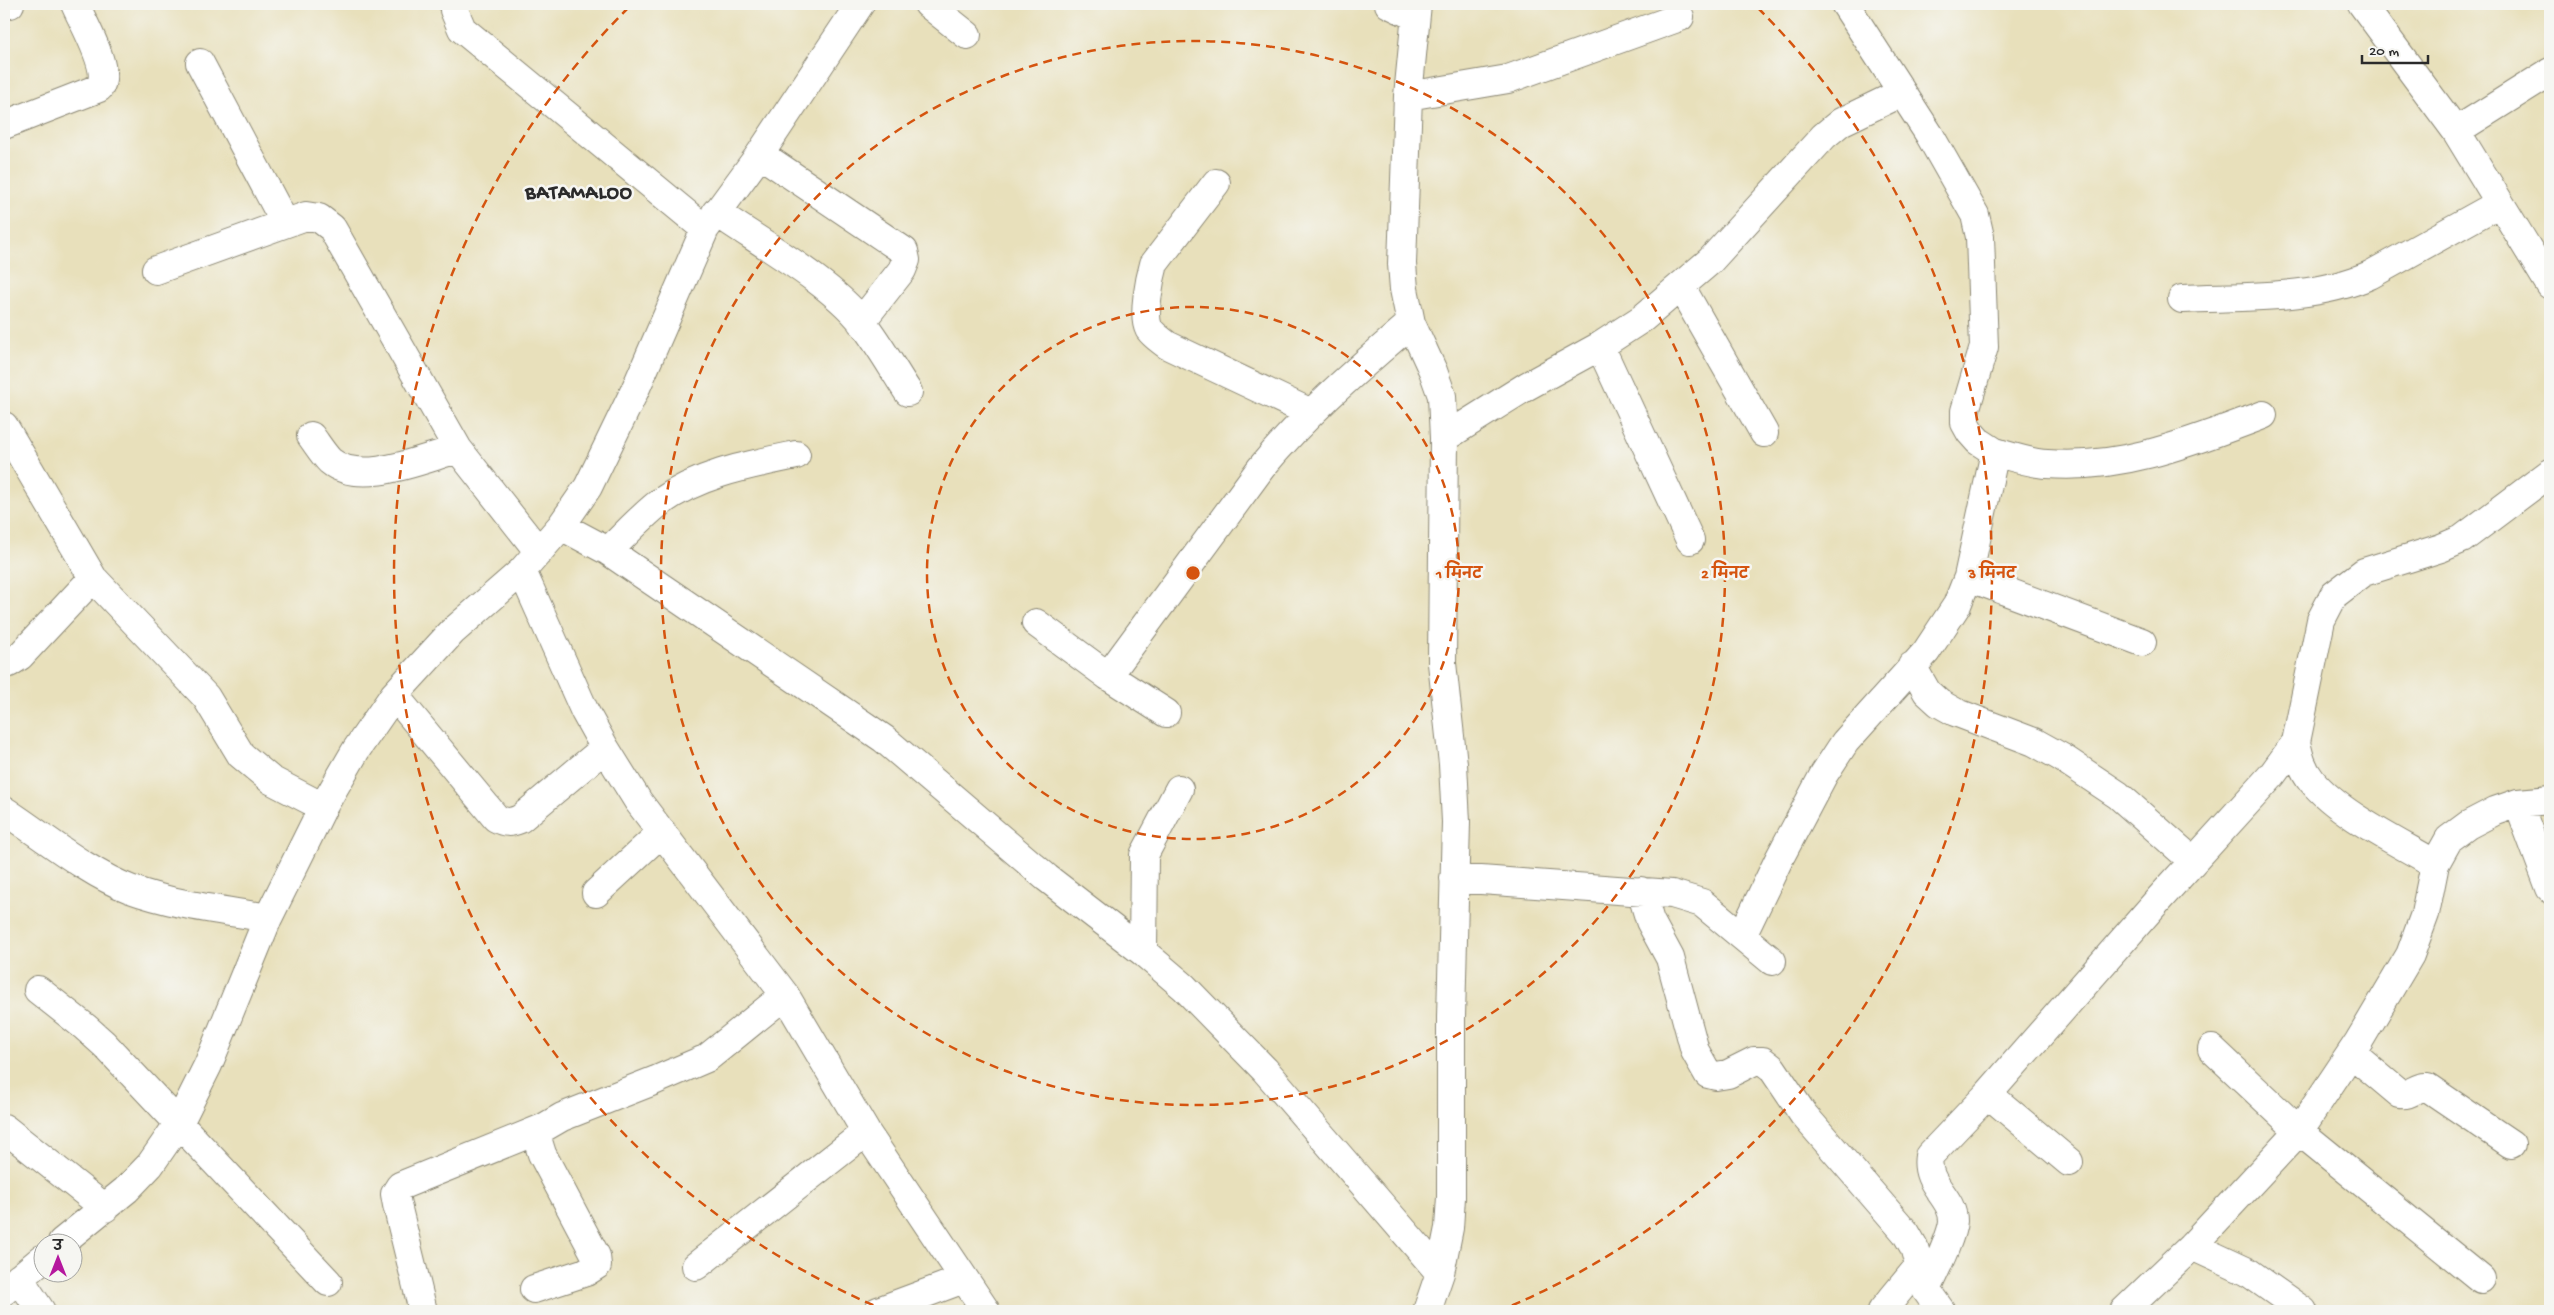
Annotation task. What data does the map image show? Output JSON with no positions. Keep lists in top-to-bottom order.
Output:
{
  "districts": ["BATAMALOO"],
  "scale_bar": "20 m",
  "north": "top",
  "rings": ["1 मिनट", "2 मिनट", "3 मिनट"]
}
